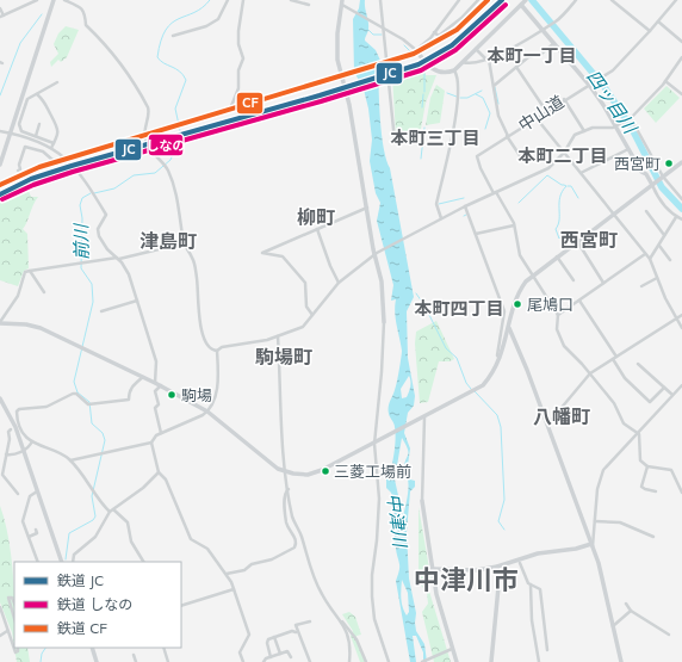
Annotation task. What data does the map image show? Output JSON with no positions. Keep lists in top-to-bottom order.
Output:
{
  "streets": {
    "street": ["中山道"]
  },
  "districts": [
    "本町一丁目",
    "本町三丁目",
    "本町二丁目",
    "柳町",
    "西宮町",
    "津島町",
    "本町四丁目",
    "駒場町",
    "八幡町",
    "中津川市"
  ],
  "water": ["四ッ目川", "前川", "中津川"],
  "places": [
    "西宮町",
    "尾鳩口",
    "駒場",
    "三菱工場前"
  ],
  "lines": ["rail line JC", "rail line CF", "rail line しなの"],
  "legend": ["鉄道 JC", "鉄道 しなの", "鉄道 CF"]
}
